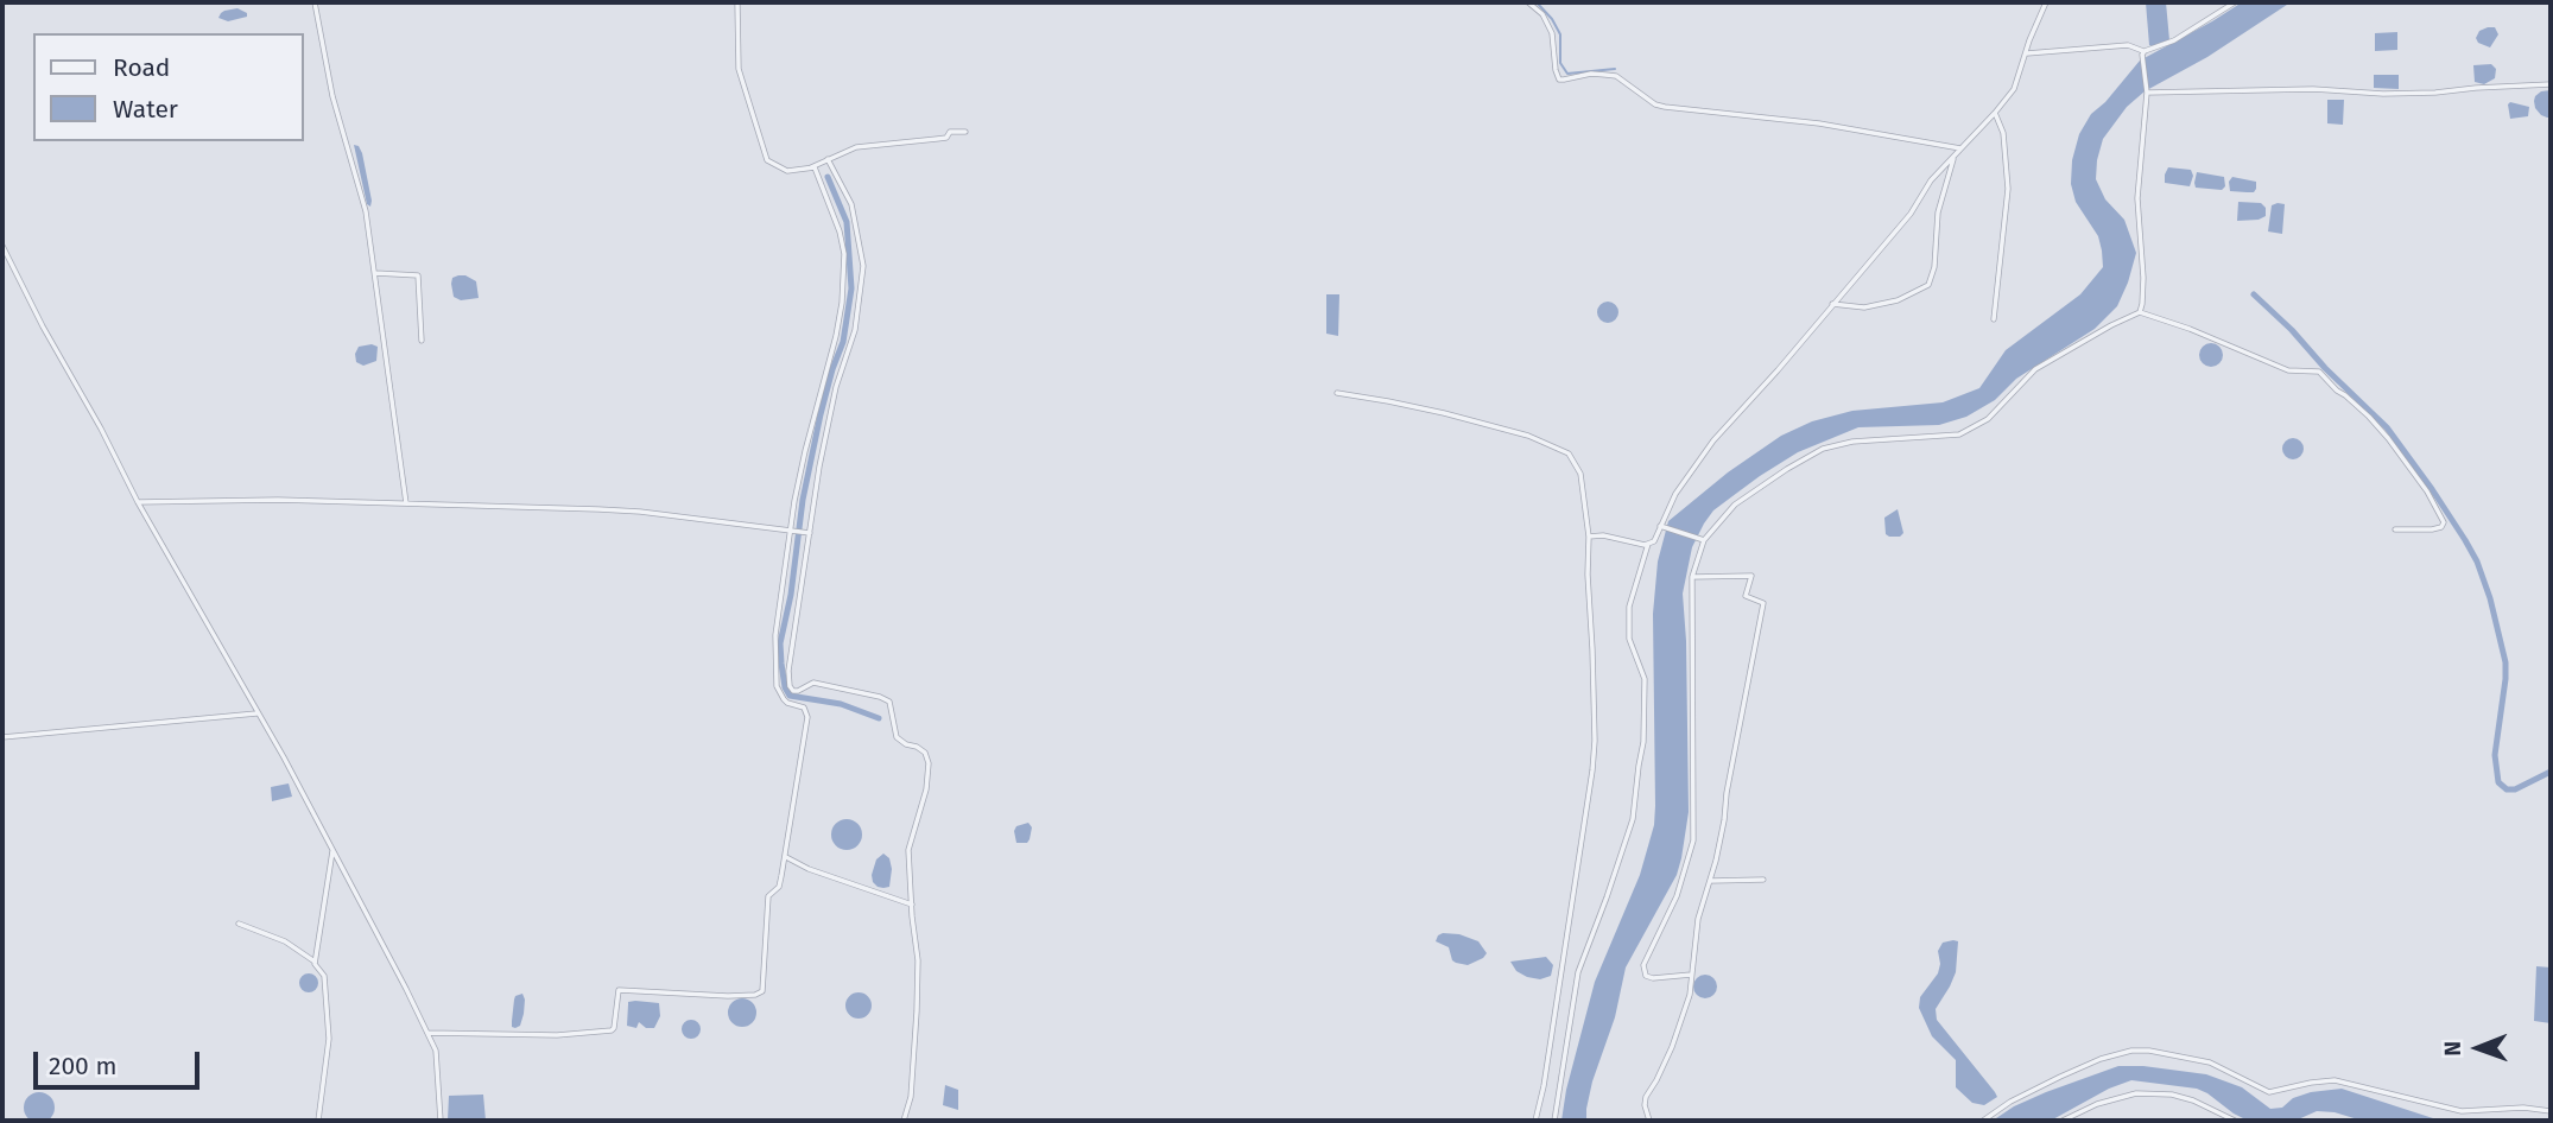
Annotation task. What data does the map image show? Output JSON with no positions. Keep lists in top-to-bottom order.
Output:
{
  "legend": ["Road", "Water"],
  "scale_bar": "200 m",
  "north": "left"
}
